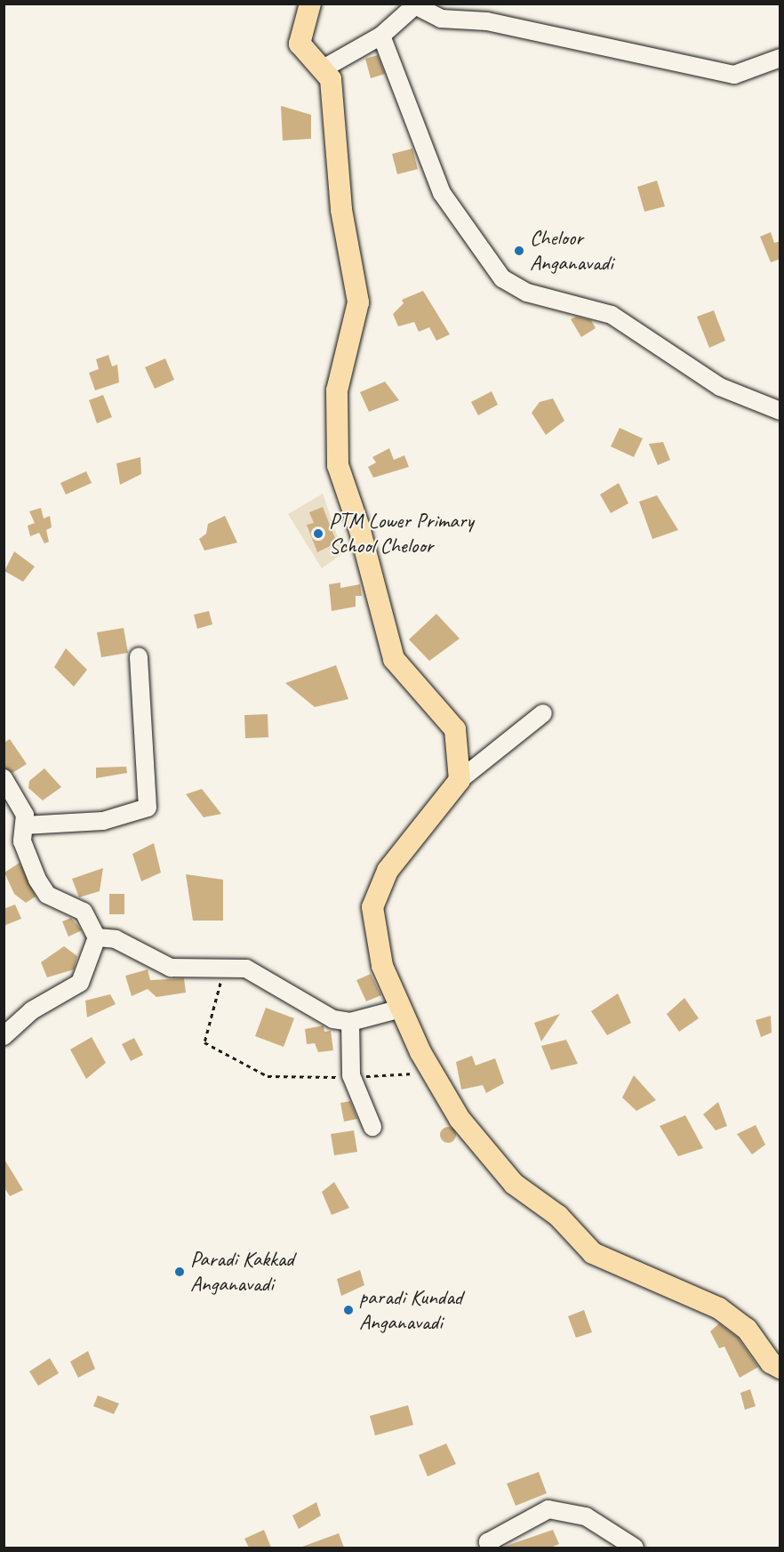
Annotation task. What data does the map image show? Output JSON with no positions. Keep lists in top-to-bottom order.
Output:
{
  "places": [
    "Cheloor Anganavadi",
    "PTM Lower Primary School Cheloor",
    "Paradi Kakkad Anganavadi",
    "paradi Kundad Anganavadi"
  ]
}
